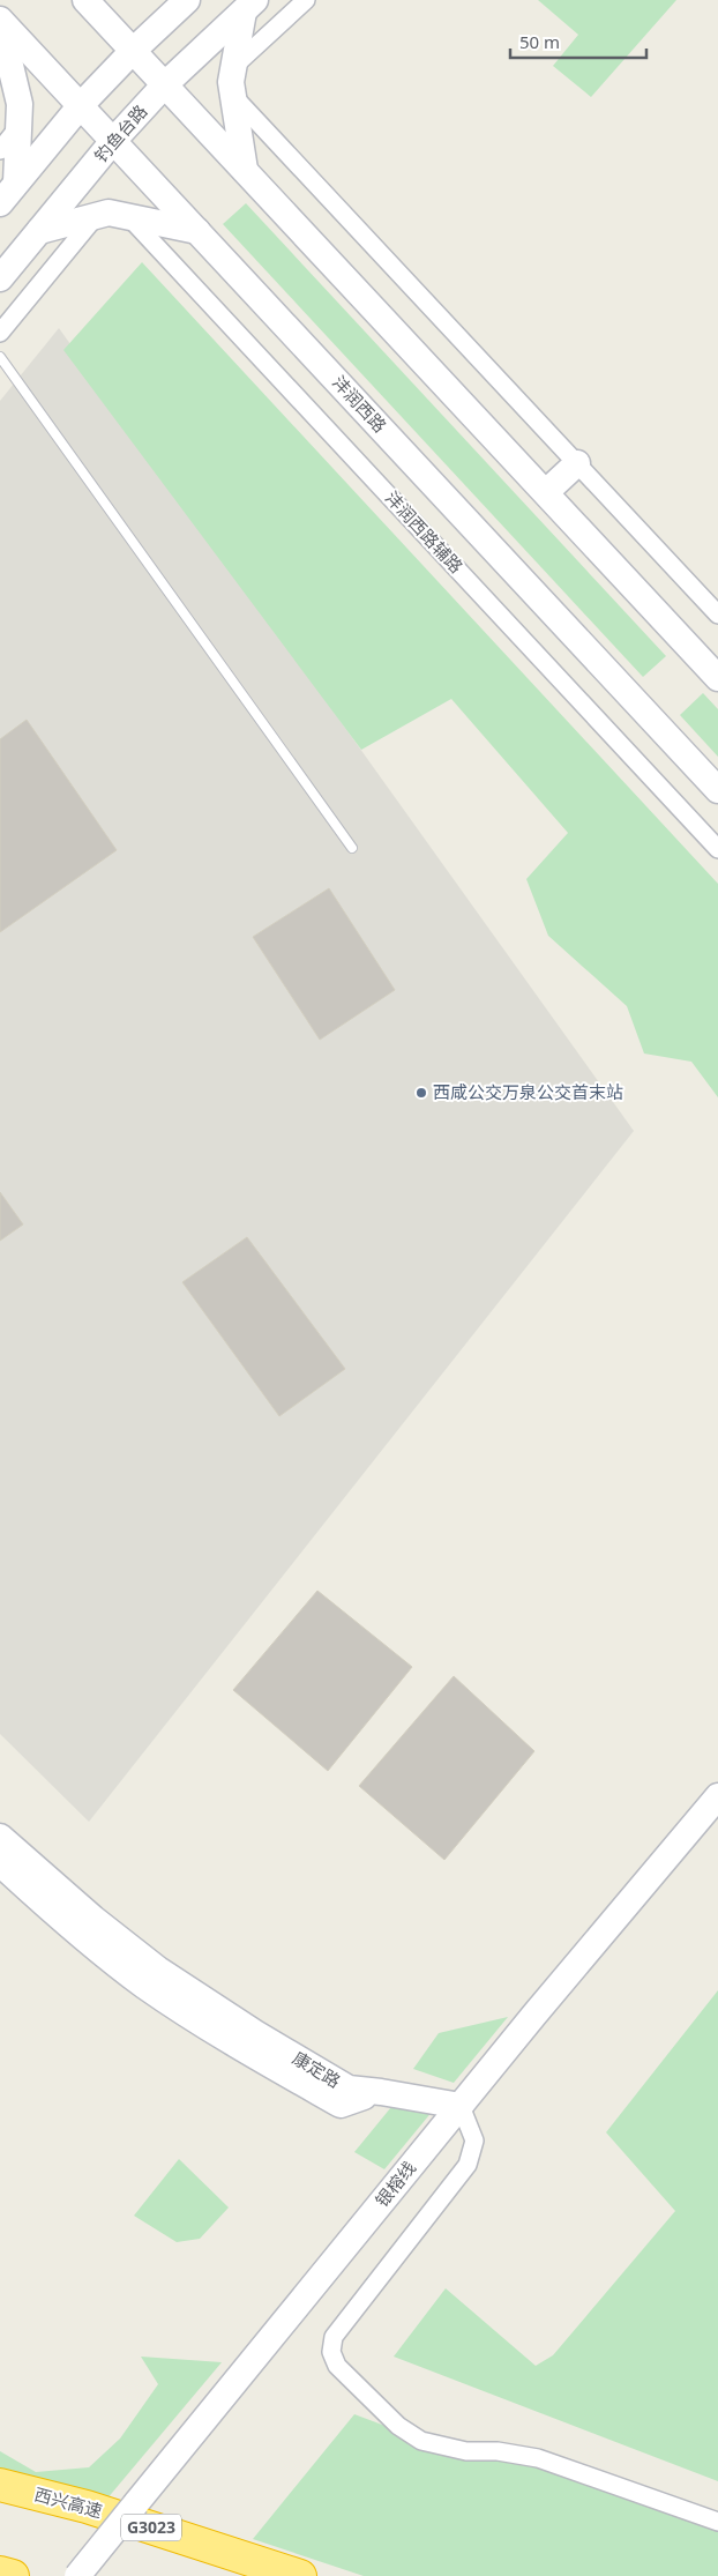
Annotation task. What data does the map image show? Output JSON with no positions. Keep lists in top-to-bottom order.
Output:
{
  "streets": {
    "highway": ["西兴高速", "G3023"],
    "main road": [
      "钓鱼台路",
      "沣润西路",
      "康定路",
      "银榕线"
    ],
    "street": ["沣润西路辅路"]
  },
  "crossings": [
    ["钓鱼台路", "沣润西路"]
  ],
  "places": ["西咸公交万泉公交首末站"],
  "scale_bar": "50 m"
}
